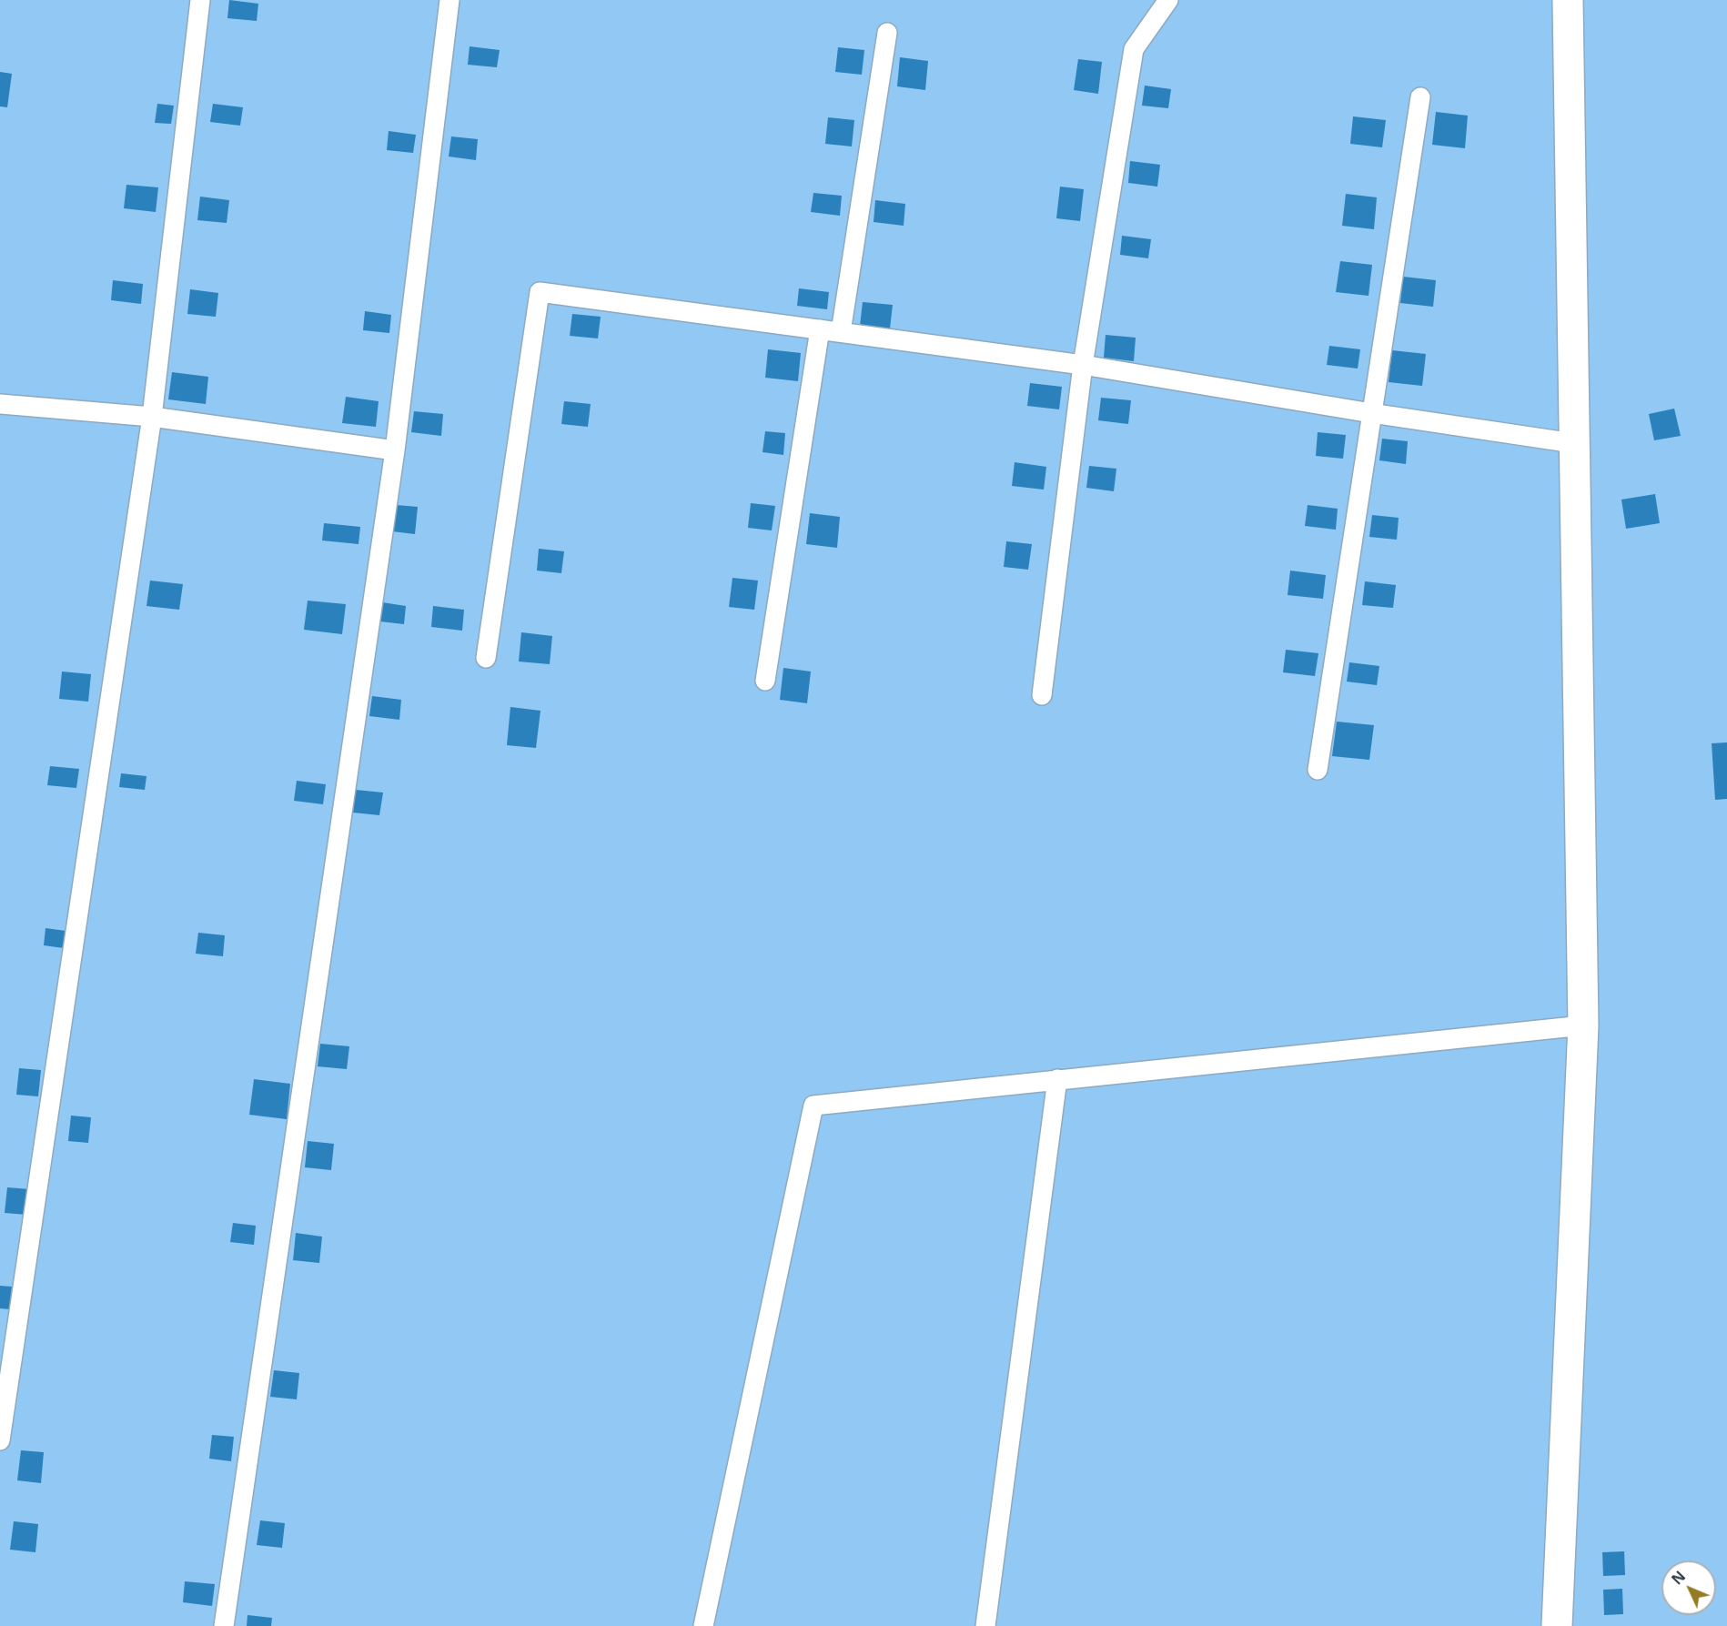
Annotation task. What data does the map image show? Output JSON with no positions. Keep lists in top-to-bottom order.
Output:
{
  "north": "top left"
}
